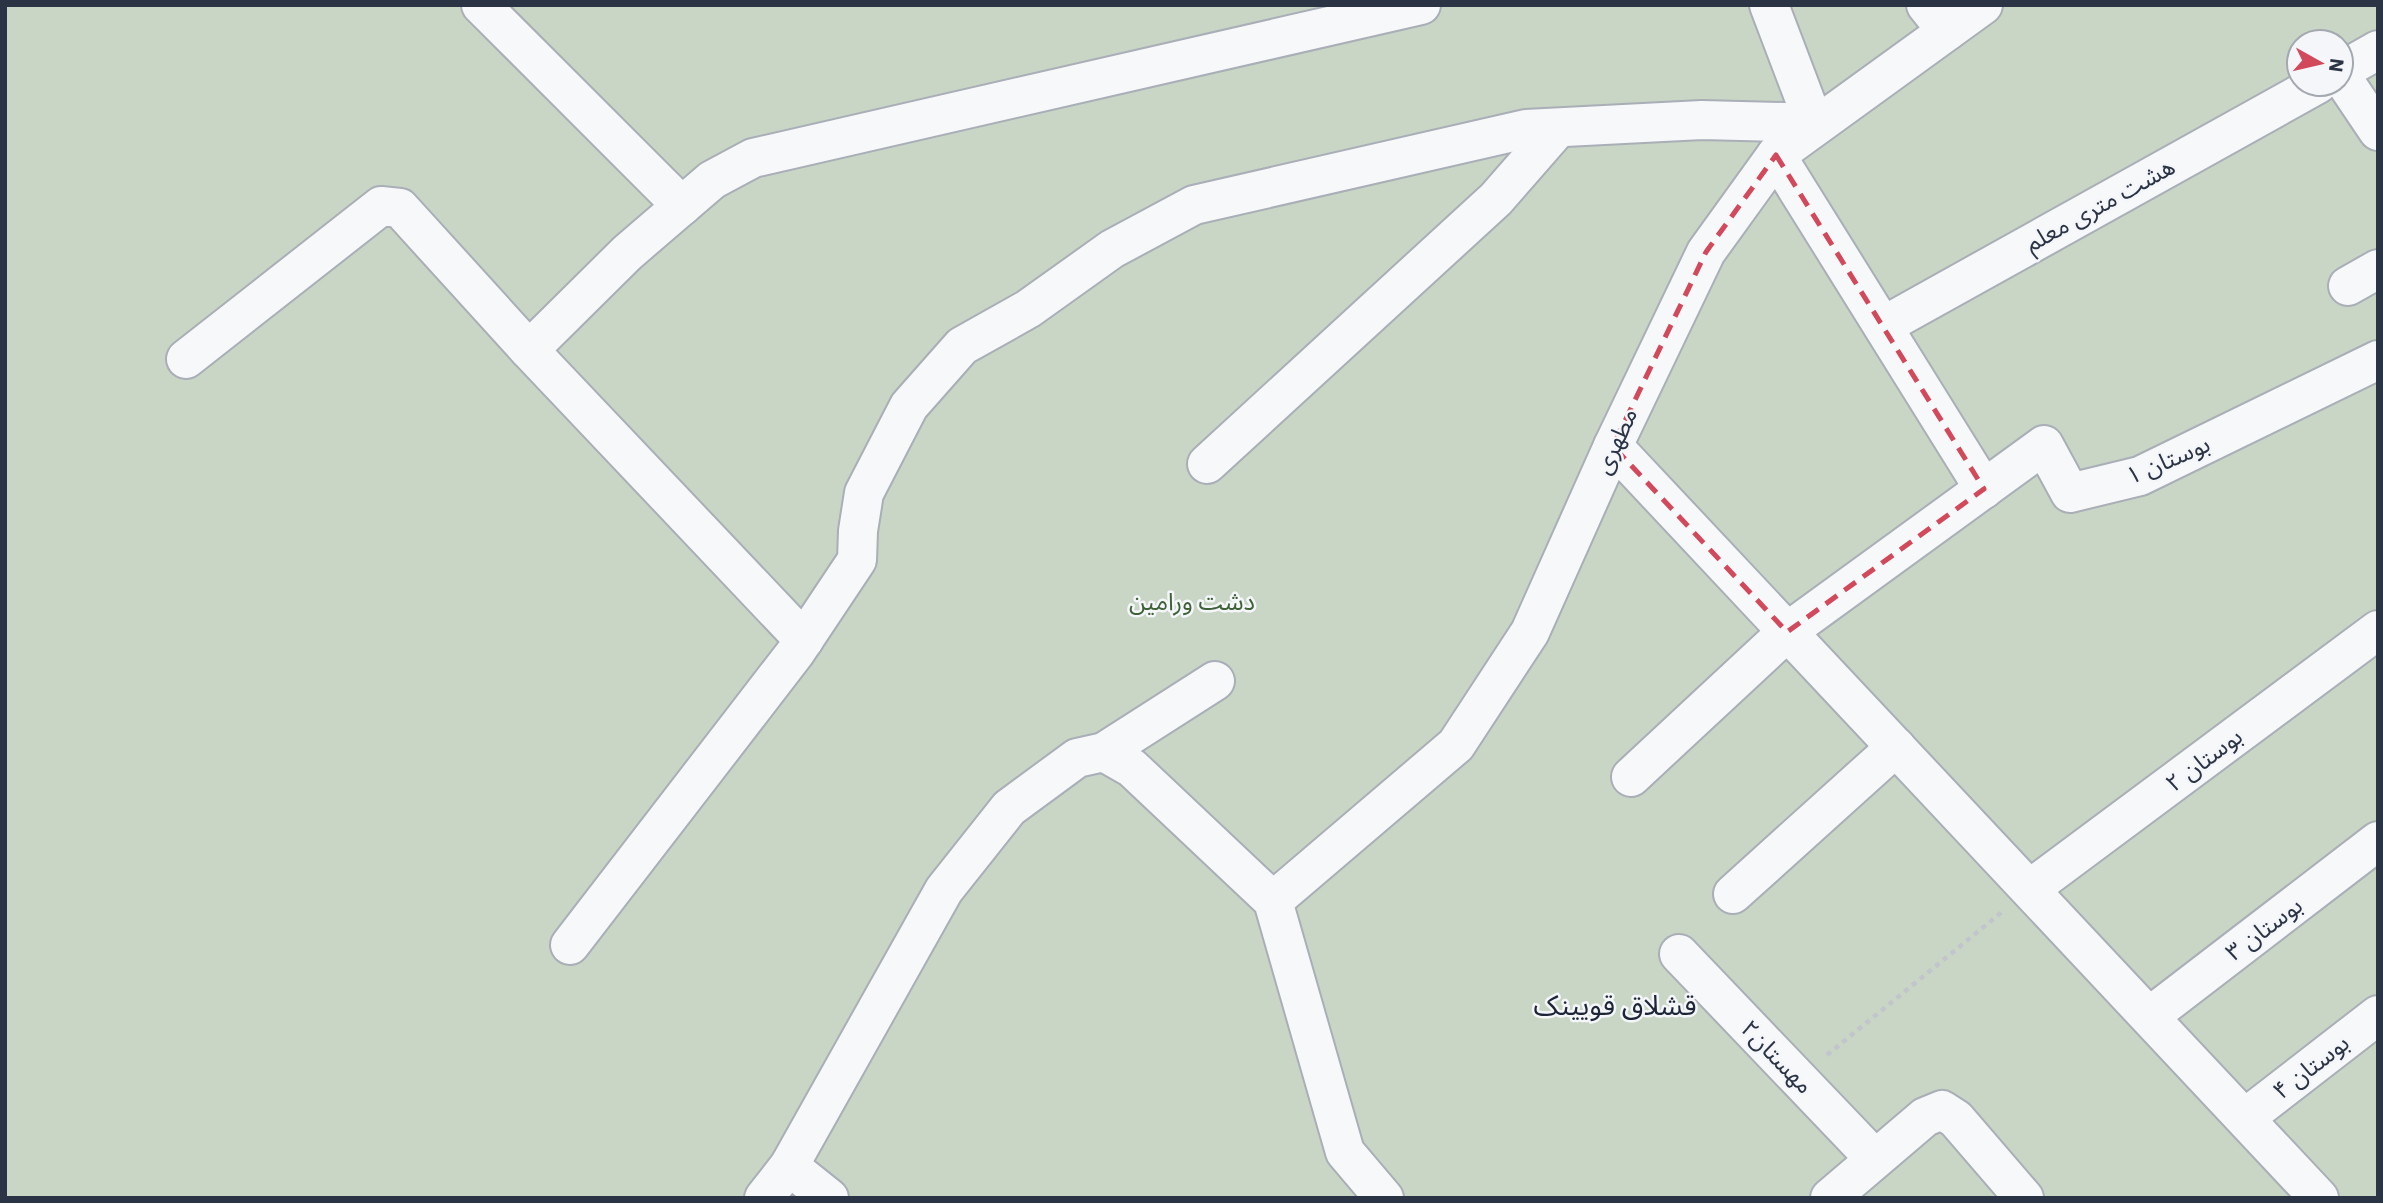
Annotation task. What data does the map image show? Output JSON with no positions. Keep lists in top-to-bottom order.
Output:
{
  "streets": {
    "street": [
      "هشت متری معلم",
      "مطهری",
      "بوستان ۱",
      "بوستان ۲",
      "بوستان ۳",
      "مهستان۲",
      "بوستان ۴"
    ]
  },
  "districts": ["قشلاق قویینک"],
  "parks": ["دشت ورامین"],
  "north": "right"
}
